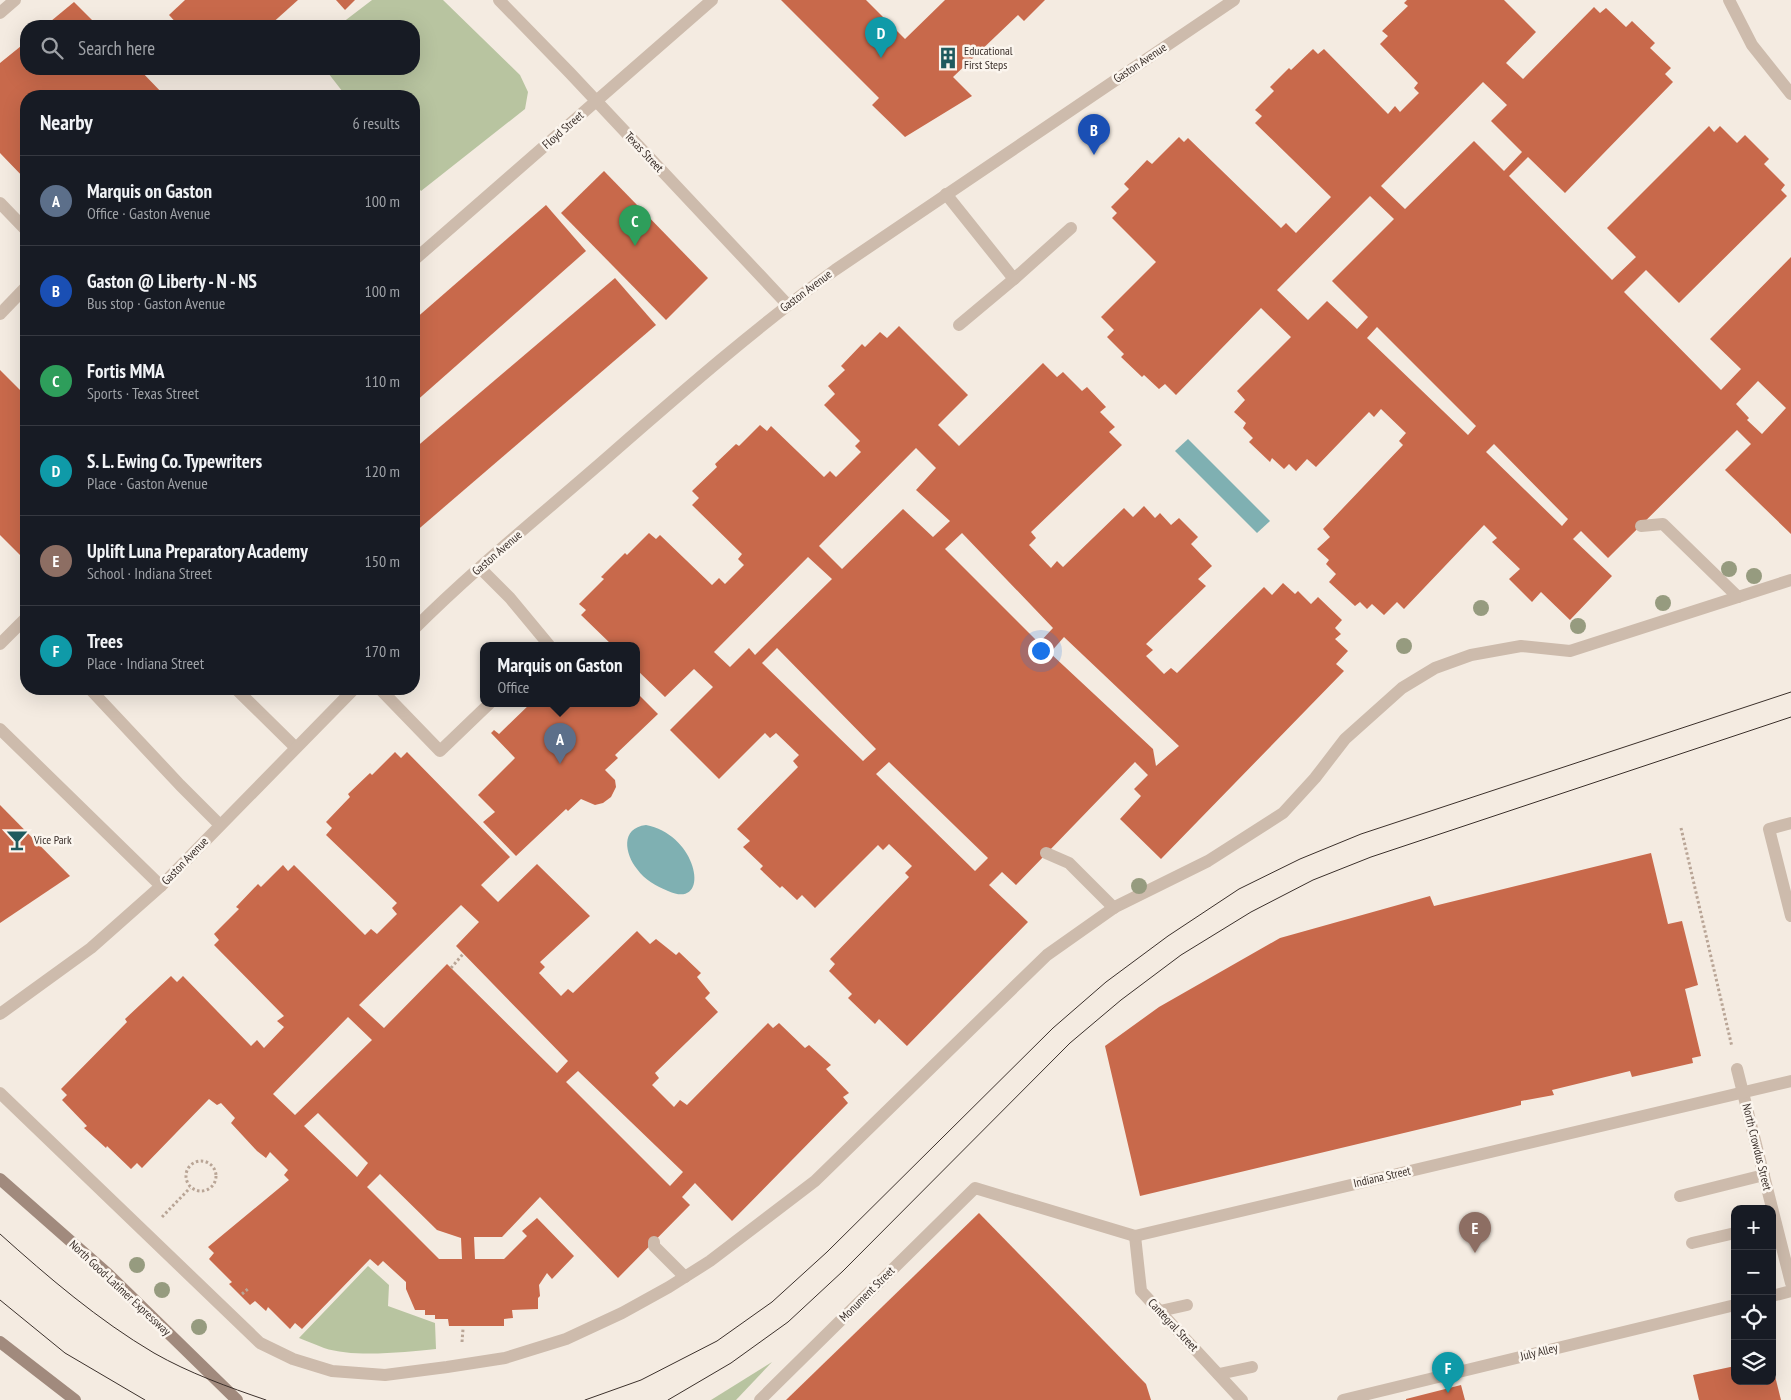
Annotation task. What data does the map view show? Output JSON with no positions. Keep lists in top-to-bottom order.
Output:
{
  "streets": {
    "main road": ["North Good-Latimer Expressway"],
    "street": [
      "Gaston Avenue",
      "Floyd Street",
      "Texas Street",
      "North Crowdus Street",
      "Indiana Street",
      "Monument Street",
      "Cantegral Street",
      "July Alley"
    ]
  },
  "crossings": [
    ["Gaston Avenue", "Texas Street"],
    ["Floyd Street", "Texas Street"],
    ["North Crowdus Street", "Indiana Street"],
    ["Indiana Street", "Monument Street"],
    ["Indiana Street", "Cantegral Street"],
    ["Monument Street", "Cantegral Street"]
  ],
  "places": {
    "building": ["Educational First Steps"],
    "bar": ["Vice Park"]
  },
  "page": {
    "pins": [
      "D",
      "B",
      "C",
      "A",
      "E",
      "F"
    ],
    "search": "Search here",
    "heading": ["Nearby", "6 results"],
    "list": [
      {
        "mark": "A",
        "name": "Marquis on Gaston",
        "note": "Office · Gaston Avenue",
        "value": "100 m"
      },
      {
        "mark": "B",
        "name": "Gaston @ Liberty - N - NS",
        "note": "Bus stop · Gaston Avenue",
        "value": "100 m"
      },
      {
        "mark": "C",
        "name": "Fortis MMA",
        "note": "Sports · Texas Street",
        "value": "110 m"
      },
      {
        "mark": "D",
        "name": "S. L. Ewing Co. Typewriters",
        "note": "Place · Gaston Avenue",
        "value": "120 m"
      },
      {
        "mark": "E",
        "name": "Uplift Luna Preparatory Academy",
        "note": "School · Indiana Street",
        "value": "150 m"
      },
      {
        "mark": "F",
        "name": "Trees",
        "note": "Place · Indiana Street",
        "value": "170 m"
      }
    ],
    "popup": ["Marquis on Gaston", "Office"],
    "map_buttons": ["+", "−"]
  }
}
